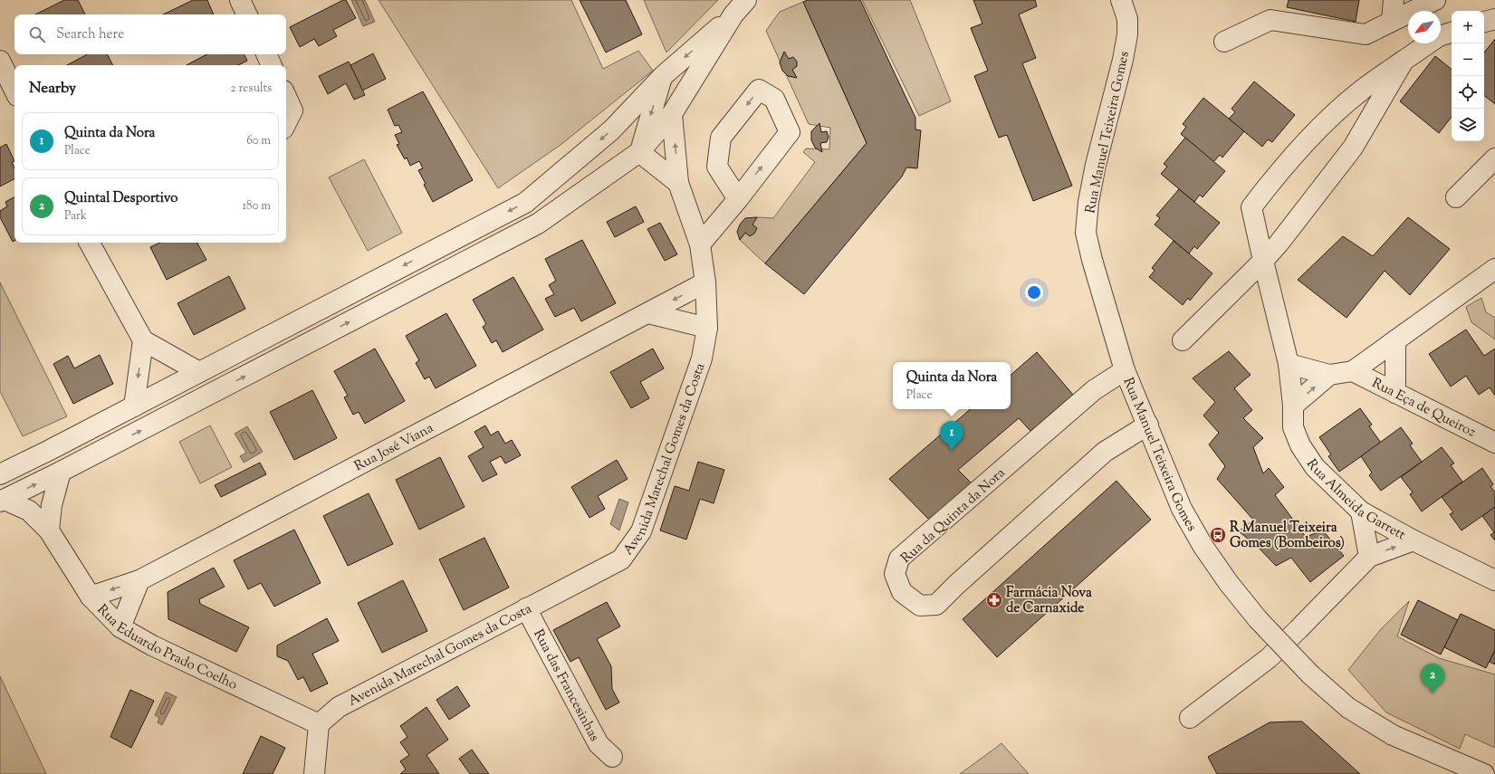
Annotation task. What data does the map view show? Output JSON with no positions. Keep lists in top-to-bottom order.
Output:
{
  "streets": {
    "street": [
      "Rua Manuel Teixeira Gomes",
      "Rua Eça de Queiroz",
      "Rua José Viana",
      "Avenida Marechal Gomes da Costa",
      "Rua Almeida Garrett",
      "Rua da Quinta da Nora",
      "Rua Eduardo Prado Coelho",
      "Rua das Francesinhas"
    ]
  },
  "crossings": [
    ["Rua Manuel Teixeira Gomes", "Rua da Quinta da Nora"],
    ["Rua José Viana", "Avenida Marechal Gomes da Costa"],
    ["Rua José Viana", "Rua Eduardo Prado Coelho"],
    ["Avenida Marechal Gomes da Costa", "Rua Eduardo Prado Coelho"],
    ["Avenida Marechal Gomes da Costa", "Rua das Francesinhas"]
  ],
  "places": {
    "bus stop": ["R Manuel Teixeira Gomes (Bombeiros)"],
    "pharmacy": ["Farmácia Nova de Carnaxide"]
  },
  "north": "bottom left",
  "page": {
    "map_buttons": ["+", "−"],
    "search": "Search here",
    "heading": ["Nearby", "2 results"],
    "list": [
      {
        "mark": "1",
        "name": "Quinta da Nora",
        "note": "Place",
        "value": "60 m"
      },
      {
        "mark": "2",
        "name": "Quintal Desportivo",
        "note": "Park",
        "value": "180 m"
      }
    ],
    "popup": ["Quinta da Nora", "Place"],
    "pins": ["1", "2"]
  }
}
